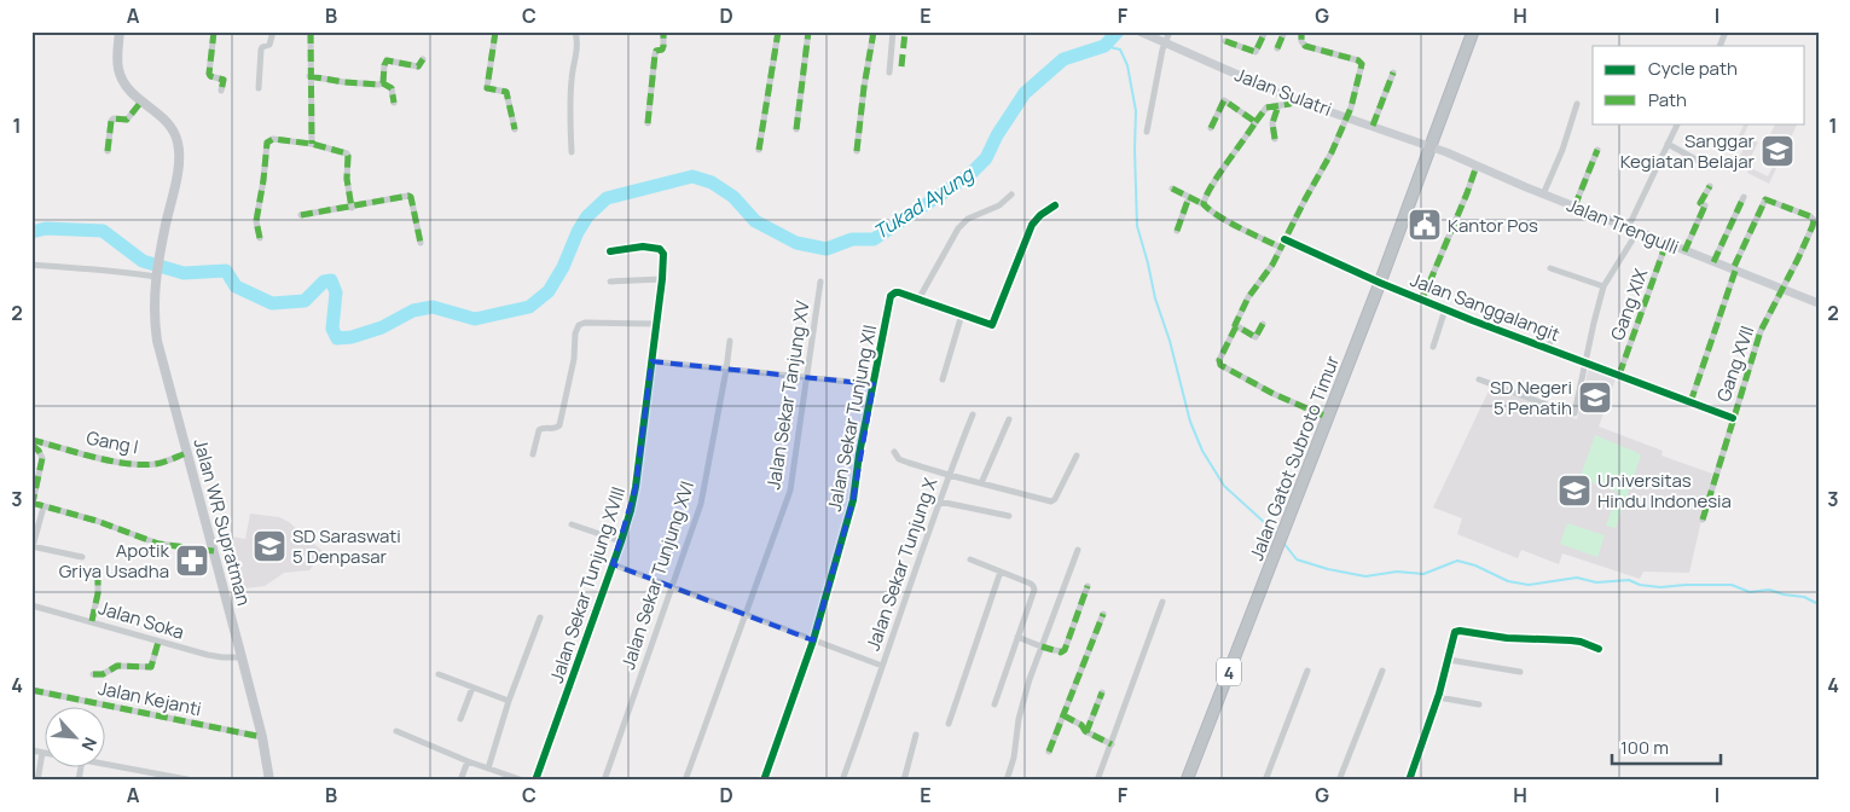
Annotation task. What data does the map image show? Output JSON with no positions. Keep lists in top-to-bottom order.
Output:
{
  "streets": {
    "highway": ["Jalan Gatot Subroto Timur", "4"],
    "main road": ["Jalan Sulatri", "Jalan Trengulli", "Jalan WR Supratman"],
    "street": [
      "Gang XIX",
      "Jalan Sanggalangit",
      "Gang XVII",
      "Jalan Sekar Tanjung XV",
      "Jalan Sekar Tunjung XII",
      "Gang I",
      "Jalan Sekar Tunjung X",
      "Jalan Sekar Tunjung XVI",
      "Jalan Sekar Tunjung XVIII",
      "Jalan Soka",
      "Jalan Kejanti"
    ]
  },
  "crossings": [
    ["Jalan Sulatri", "Jalan Trengulli"],
    ["Jalan Sulatri", "Jalan Gatot Subroto Timur"],
    ["Jalan Sulatri", "4"],
    ["Jalan Trengulli", "Gang XIX"],
    ["Jalan Trengulli", "Gang XVII"],
    ["Jalan Trengulli", "Jalan Gatot Subroto Timur"],
    ["Jalan Trengulli", "4"],
    ["Gang XIX", "Jalan Sanggalangit"],
    ["Jalan Sanggalangit", "Gang XVII"],
    ["Jalan Sanggalangit", "Jalan Gatot Subroto Timur"],
    ["Gang I", "Jalan WR Supratman"],
    ["Jalan Gatot Subroto Timur", "4"],
    ["Jalan WR Supratman", "Jalan Soka"],
    ["Jalan WR Supratman", "Jalan Kejanti"]
  ],
  "water": ["Tukad Ayung"],
  "places": {
    "school or university": [
      "Sanggar Kegiatan Belajar",
      "SD Negeri 5 Penatih",
      "Universitas Hindu Indonesia",
      "SD Saraswati 5 Denpasar"
    ],
    "public building": ["Kantor Pos"],
    "pharmacy": ["Apotik Griya Usadha"]
  },
  "legend": ["Cycle path", "Path"],
  "scale_bar": "100 m",
  "north": "bottom right",
  "grid": {
    "columns": [
      "A",
      "B",
      "C",
      "D",
      "E",
      "F",
      "G",
      "H",
      "I"
    ],
    "rows": [
      "1",
      "2",
      "3",
      "4"
    ]
  }
}
